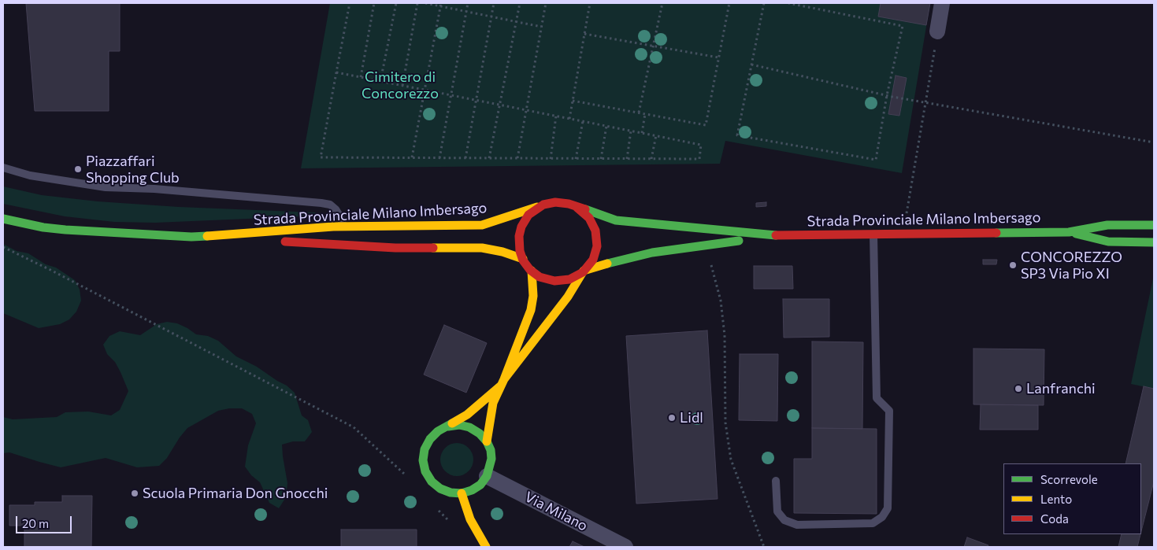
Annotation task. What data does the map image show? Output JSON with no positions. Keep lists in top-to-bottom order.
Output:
{
  "streets": {
    "main road": ["Strada Provinciale Milano Imbersago"],
    "street": ["Via Milano"]
  },
  "parks": ["Cimitero di Concorezzo"],
  "places": [
    "Piazzaffari Shopping Club",
    "CONCOREZZO SP3 Via Pio XI",
    "Lanfranchi",
    "Lidl",
    "Scuola Primaria Don Gnocchi"
  ],
  "legend": ["Scorrevole", "Lento", "Coda"],
  "scale_bar": "20 m"
}
